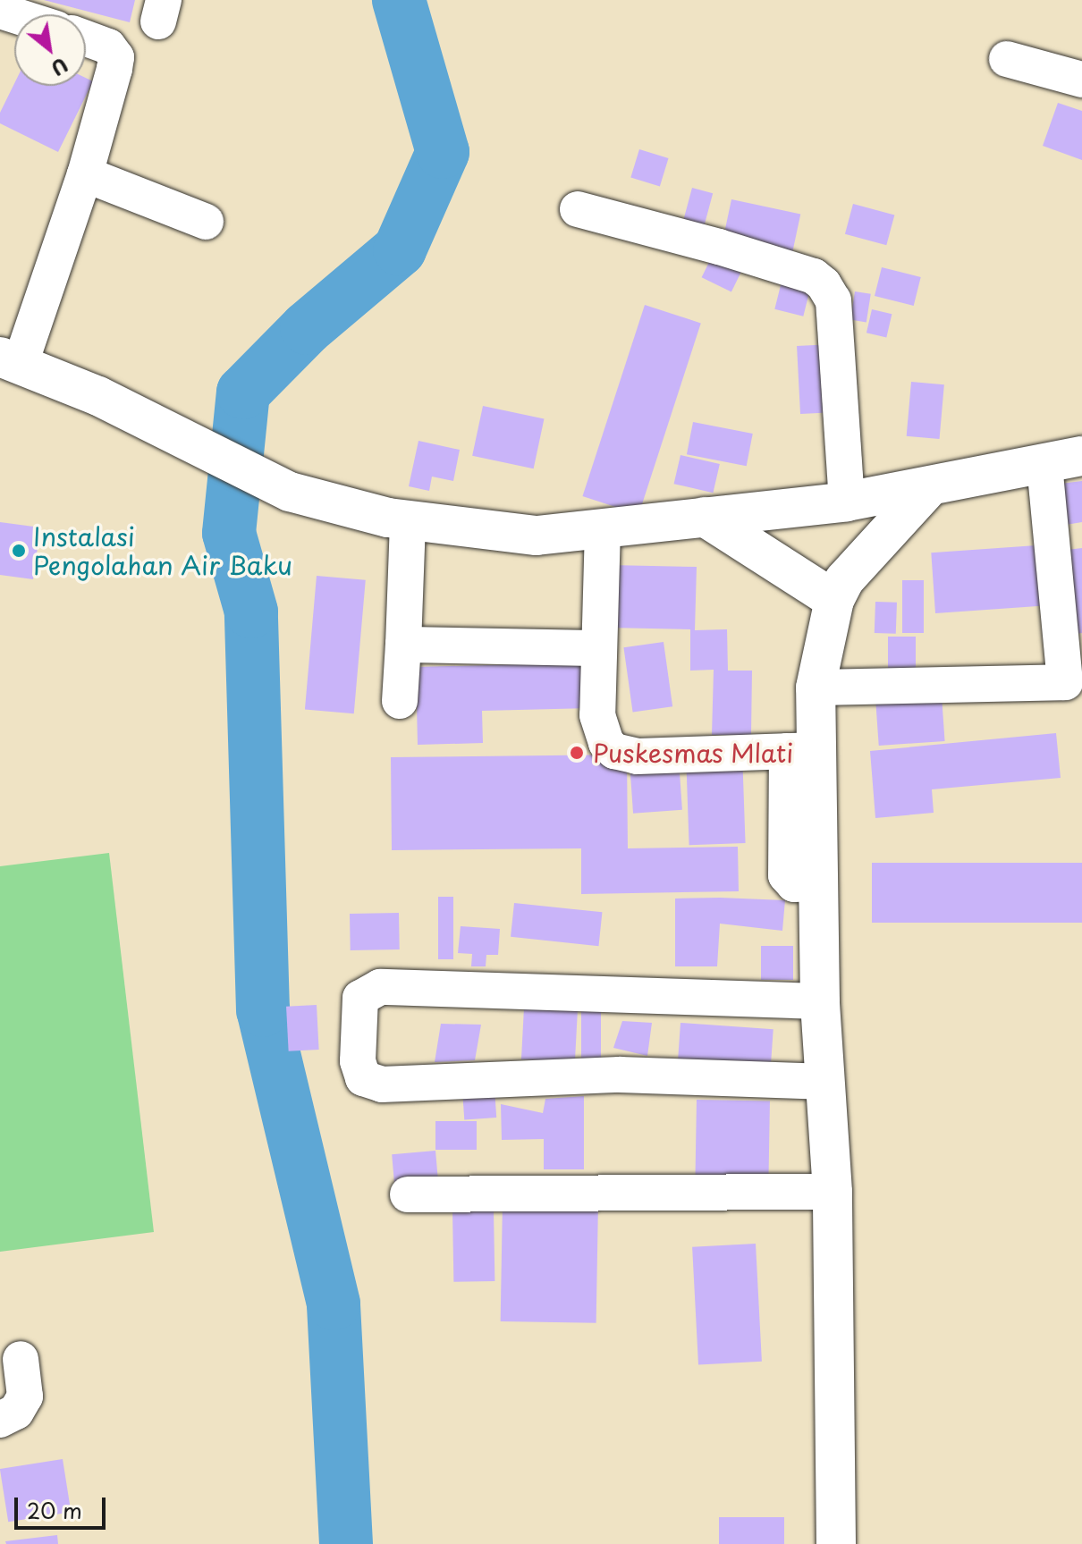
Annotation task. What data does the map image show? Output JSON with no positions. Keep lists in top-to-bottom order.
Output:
{
  "places": ["Instalasi Pengolahan Air Baku", "Puskesmas Mlati"],
  "scale_bar": "20 m",
  "north": "bottom right"
}
